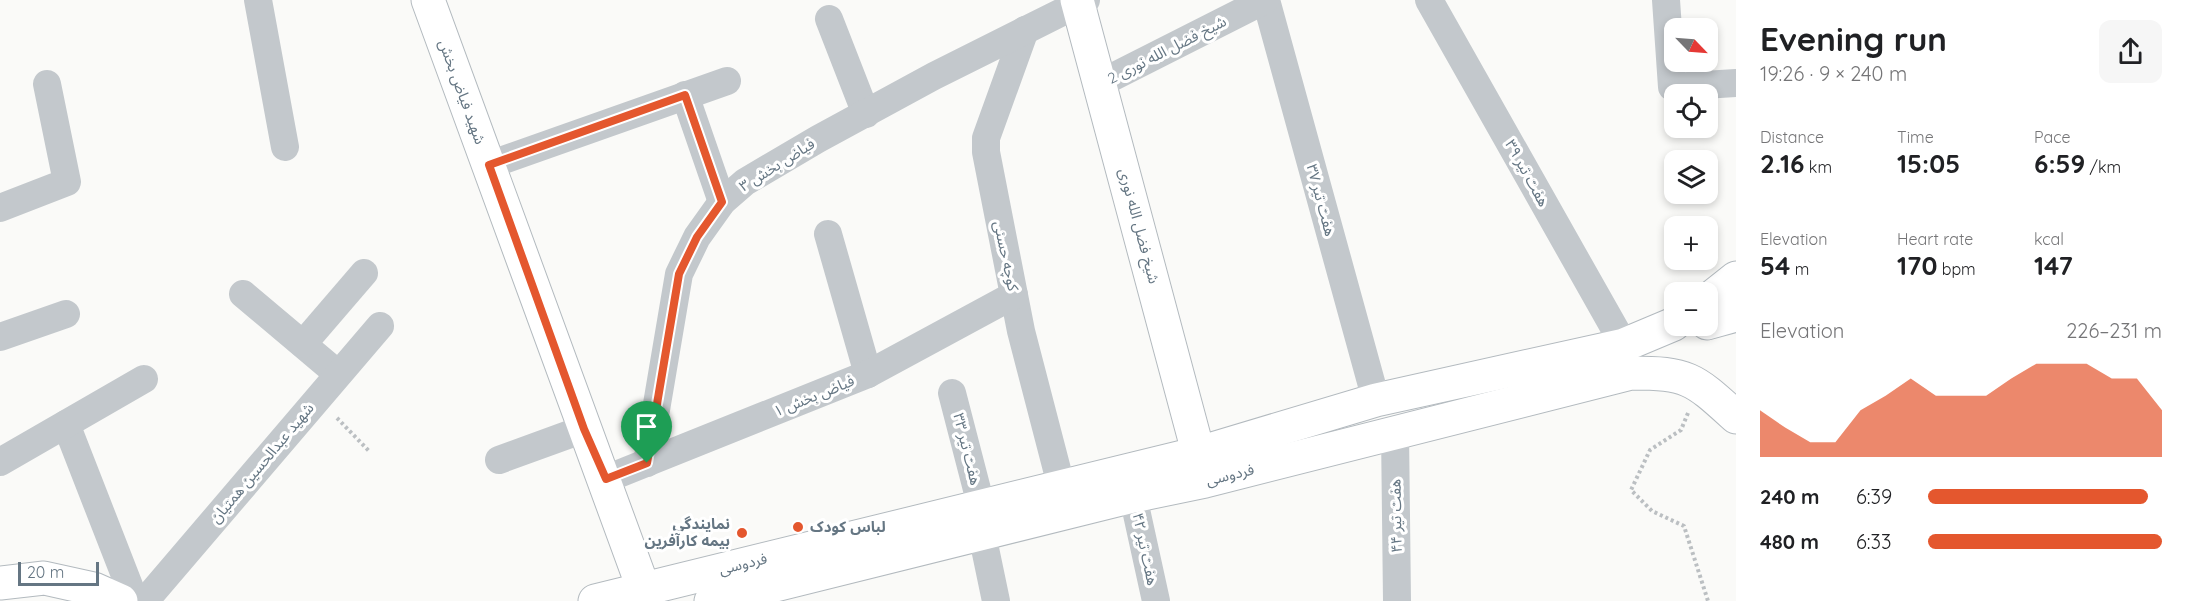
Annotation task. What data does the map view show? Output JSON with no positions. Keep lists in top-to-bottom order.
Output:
{
  "streets": {
    "main road": ["شهید فیاض بخش", "شیخ فضل الله نوری", "فردوسی"],
    "street": [
      "شیخ فضل الله نوری 2",
      "فیاض بخش ۳",
      "هفت تیر ۳۹",
      "هفت تیر ۳۷",
      "کوچه حسنی",
      "فیاض بخش ۱",
      "هفت تیر ۳۳",
      "شهید عبدالحسین همتیان",
      "هفت تیر ۴۴",
      "هفت تیر ۴۲"
    ]
  },
  "crossings": [
    ["شیخ فضل الله نوری 2", "هفت تیر ۳۷"],
    ["شیخ فضل الله نوری 2", "شیخ فضل الله نوری"],
    ["شهید فیاض بخش", "فیاض بخش ۱"],
    ["شهید فیاض بخش", "فردوسی"],
    ["فیاض بخش ۳", "شیخ فضل الله نوری"],
    ["فیاض بخش ۳", "کوچه حسنی"],
    ["فیاض بخش ۳", "فیاض بخش ۱"],
    ["هفت تیر ۳۹", "فردوسی"],
    ["هفت تیر ۳۷", "فردوسی"],
    ["شیخ فضل الله نوری", "فردوسی"],
    ["کوچه حسنی", "فیاض بخش ۱"],
    ["کوچه حسنی", "فردوسی"],
    ["هفت تیر ۳۳", "فردوسی"],
    ["فردوسی", "هفت تیر ۴۴"],
    ["فردوسی", "هفت تیر ۴۲"]
  ],
  "places": ["لباس کودک", "نمایندگی بیمه کارآفرین"],
  "scale_bar": "20 m",
  "north": "bottom right",
  "page": {
    "heading": ["Evening run", "19:26 · 9 × 240 m"],
    "map_buttons": ["+", "−"],
    "stats": [
      ["Distance", "2.16 km"],
      ["Time", "15:05"],
      ["Pace", "6:59 /km"],
      ["Elevation", "54 m"],
      ["Heart rate", "170 bpm"],
      ["kcal", "147"]
    ],
    "chart": ["Elevation", "226–231 m"],
    "list": [
      {
        "name": "240 m",
        "note": "6:39"
      },
      {
        "name": "480 m",
        "note": "6:33"
      }
    ],
    "scale": "20 m"
  }
}
